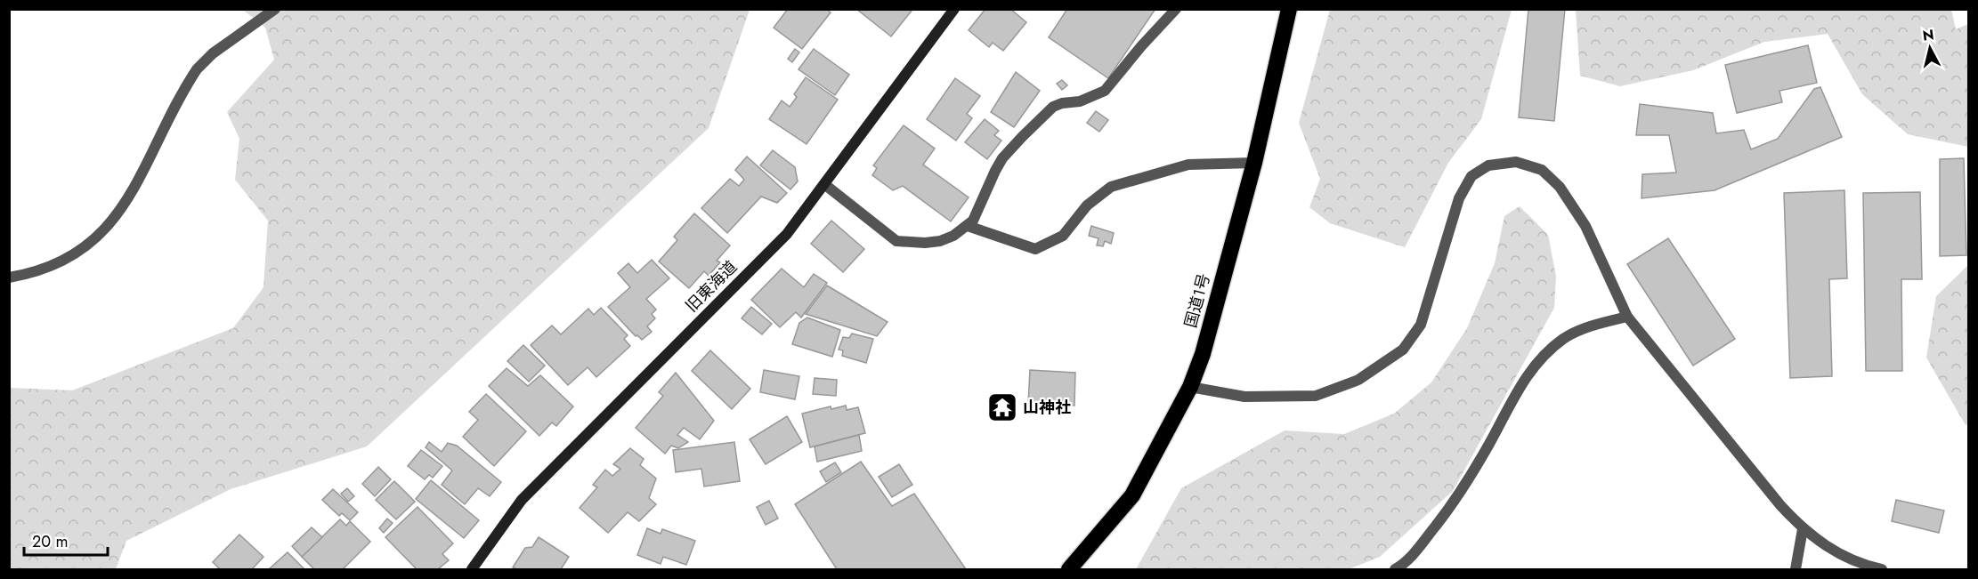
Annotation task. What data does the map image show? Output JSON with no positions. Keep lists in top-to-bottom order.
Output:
{
  "streets": {
    "highway": ["国道1号"],
    "street": ["旧東海道"]
  },
  "places": {
    "temple": ["山神社"]
  },
  "scale_bar": "20 m",
  "north": "top"
}
